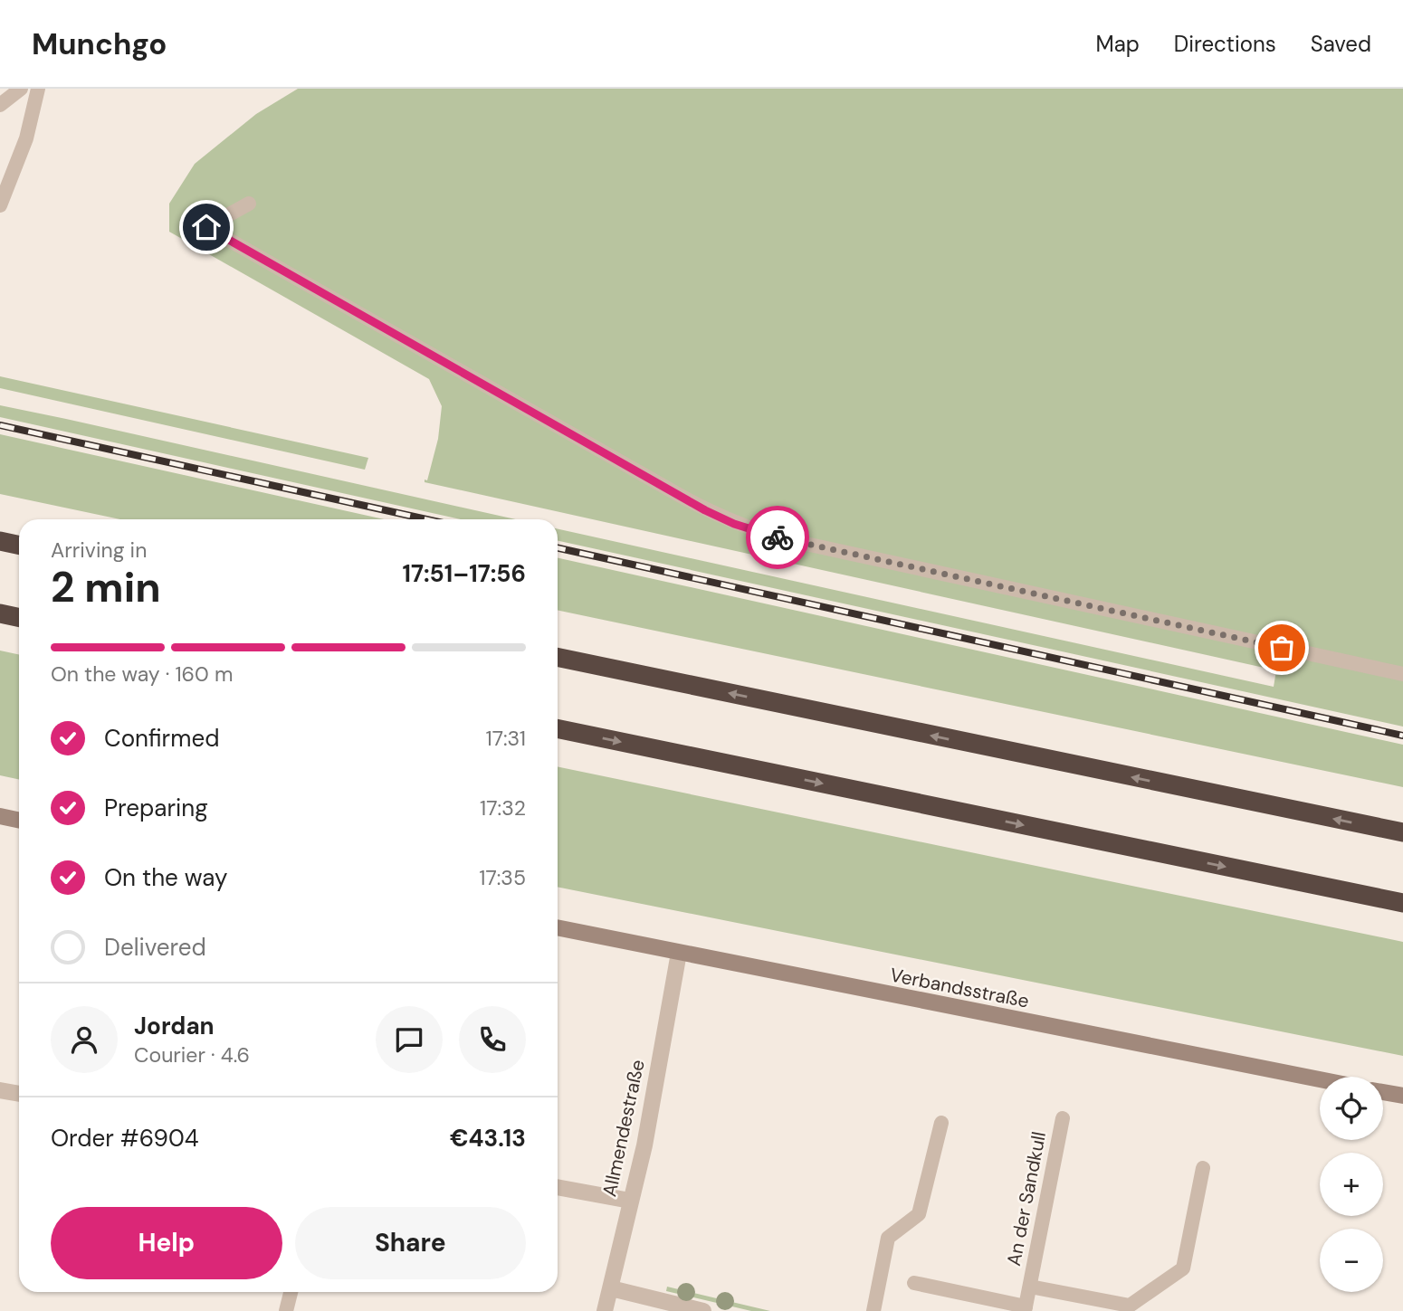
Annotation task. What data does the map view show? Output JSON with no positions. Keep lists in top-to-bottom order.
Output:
{
  "streets": {
    "main road": ["Verbandsstraße"],
    "street": ["Allmendestraße"],
    "lane": ["An der Sandkull"]
  },
  "crossings": [
    ["Verbandsstraße", "Allmendestraße"]
  ],
  "page": {
    "header": "Munchgo",
    "nav": ["Map", "Directions", "Saved"],
    "heading": ["2 min", "Arriving in", "17:51–17:56"],
    "panel": [
      "Jordan",
      "Courier · 4.6",
      "Order #6904",
      "€43.13"
    ],
    "bar": "On the way · 160 m",
    "list": [
      ["Confirmed", "17:31"],
      ["Preparing", "17:32"],
      ["On the way", "17:35"],
      "Delivered"
    ],
    "map_buttons": ["+", "−"],
    "buttons": ["Help", "Share"]
  }
}
